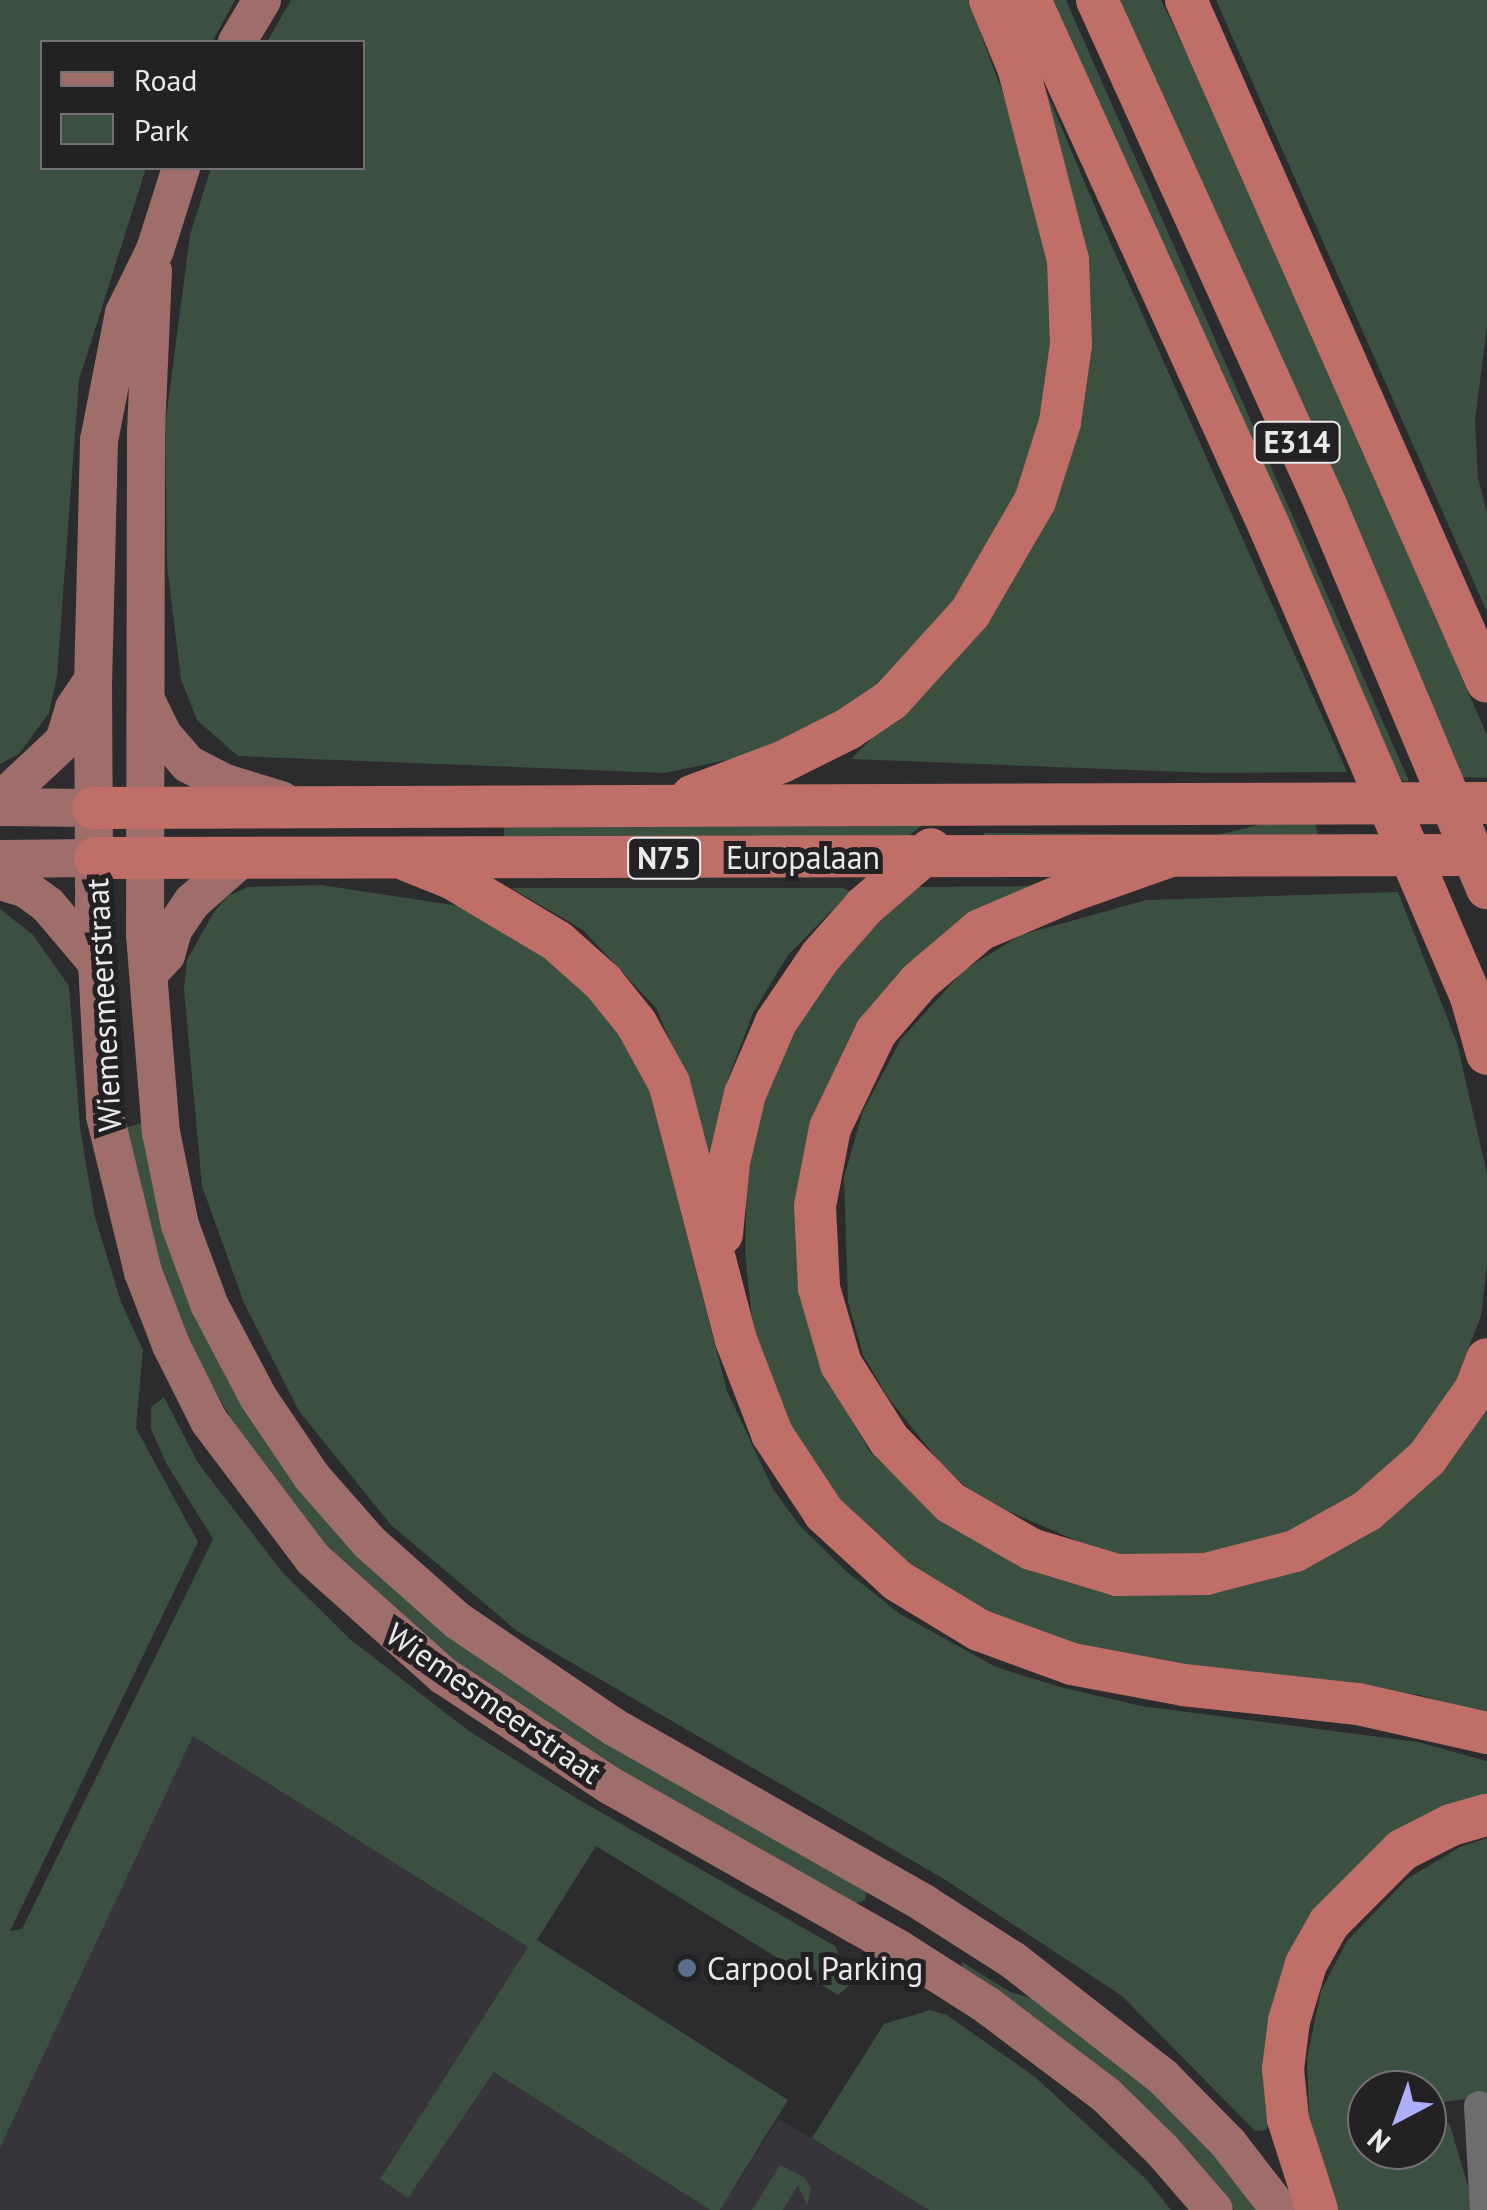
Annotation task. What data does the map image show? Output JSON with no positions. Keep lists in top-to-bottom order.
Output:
{
  "streets": {
    "highway": ["E314", "Europalaan", "N75"],
    "main road": ["Wiemesmeerstraat"]
  },
  "crossings": [
    ["Europalaan", "Wiemesmeerstraat"]
  ],
  "places": ["Carpool Parking"],
  "legend": ["Road", "Park"],
  "north": "bottom left"
}
